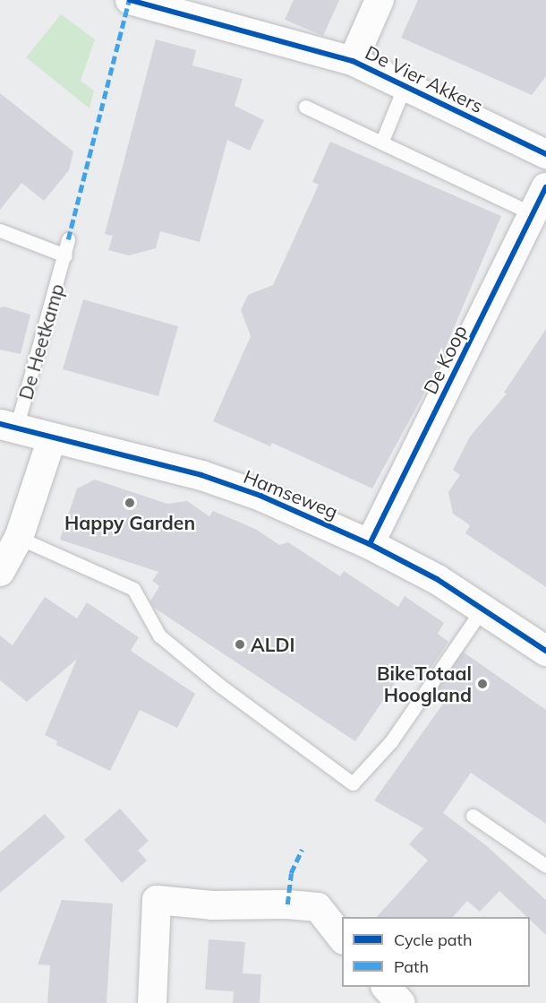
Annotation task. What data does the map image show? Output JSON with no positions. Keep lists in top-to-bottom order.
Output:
{
  "streets": {
    "street": ["De Vier Akkers", "De Koop", "Hamseweg"],
    "lane": ["De Heetkamp"]
  },
  "crossings": [
    ["De Heetkamp", "Hamseweg"],
    ["De Koop", "Hamseweg"]
  ],
  "places": ["Happy Garden", "ALDI", "BikeTotaal Hoogland"],
  "legend": ["Cycle path", "Path"]
}
